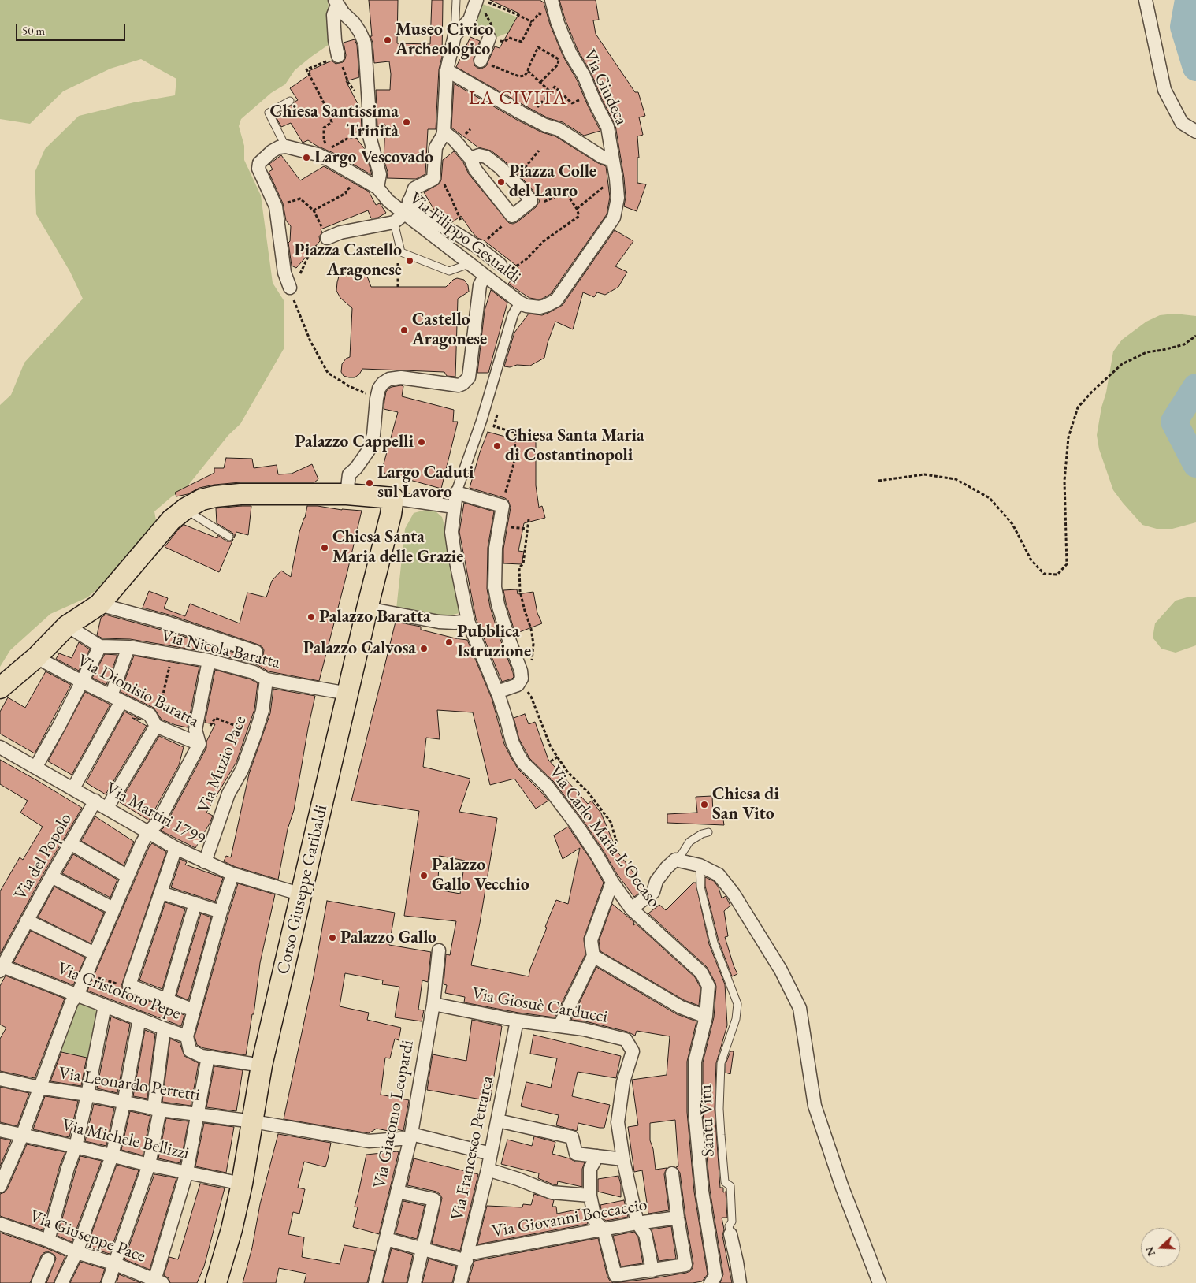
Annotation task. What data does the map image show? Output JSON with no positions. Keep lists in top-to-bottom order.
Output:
{
  "streets": {
    "main road": ["Corso Giuseppe Garibaldi"],
    "street": [
      "Via Giudeca",
      "Via Filippo Gesualdi",
      "Via Nicola Baratta",
      "Via Dionisio Baratta",
      "Via Muzio Pace",
      "Via Martiri 1799",
      "Via Carlo Maria L'Occaso",
      "Via del Popolo",
      "Via Cristoforo Pepe",
      "Via Giosuè Carducci",
      "Via Leonardo Perretti",
      "Via Giacomo Leopardi",
      "Via Michele Bellizzi",
      "Via Francesco Petrarca",
      "Via Giovanni Boccaccio",
      "Via Giuseppe Pace"
    ],
    "lane": ["Santu Vitu"]
  },
  "crossings": [
    ["Via Giudeca", "Via Filippo Gesualdi"],
    ["Via Nicola Baratta", "Via Muzio Pace"],
    ["Via Nicola Baratta", "Corso Giuseppe Garibaldi"],
    ["Via Dionisio Baratta", "Via Muzio Pace"],
    ["Via Muzio Pace", "Via Martiri 1799"],
    ["Via Martiri 1799", "Via del Popolo"],
    ["Via Martiri 1799", "Corso Giuseppe Garibaldi"],
    ["Via del Popolo", "Via Cristoforo Pepe"],
    ["Corso Giuseppe Garibaldi", "Via Cristoforo Pepe"],
    ["Corso Giuseppe Garibaldi", "Via Leonardo Perretti"],
    ["Corso Giuseppe Garibaldi", "Via Michele Bellizzi"],
    ["Via Giosuè Carducci", "Via Giacomo Leopardi"],
    ["Via Giosuè Carducci", "Via Francesco Petrarca"],
    ["Via Leonardo Perretti", "Via Giacomo Leopardi"],
    ["Via Leonardo Perretti", "Via Francesco Petrarca"],
    ["Via Francesco Petrarca", "Via Giovanni Boccaccio"]
  ],
  "districts": ["LA CIVITA"],
  "places": [
    "Museo Civico Archeologico",
    "Chiesa Santissima Trinità",
    "Largo Vescovado",
    "Piazza Colle del Lauro",
    "Piazza Castello Aragonese",
    "Castello Aragonese",
    "Palazzo Cappelli",
    "Chiesa Santa Maria di Costantinopoli",
    "Largo Caduti sul Lavoro",
    "Chiesa Santa Maria delle Grazie",
    "Palazzo Baratta",
    "Pubblica Istruzione",
    "Palazzo Calvosa",
    "Chiesa di San Vito",
    "Palazzo Gallo Vecchio",
    "Palazzo Gallo"
  ],
  "scale_bar": "50 m",
  "north": "left"
}
